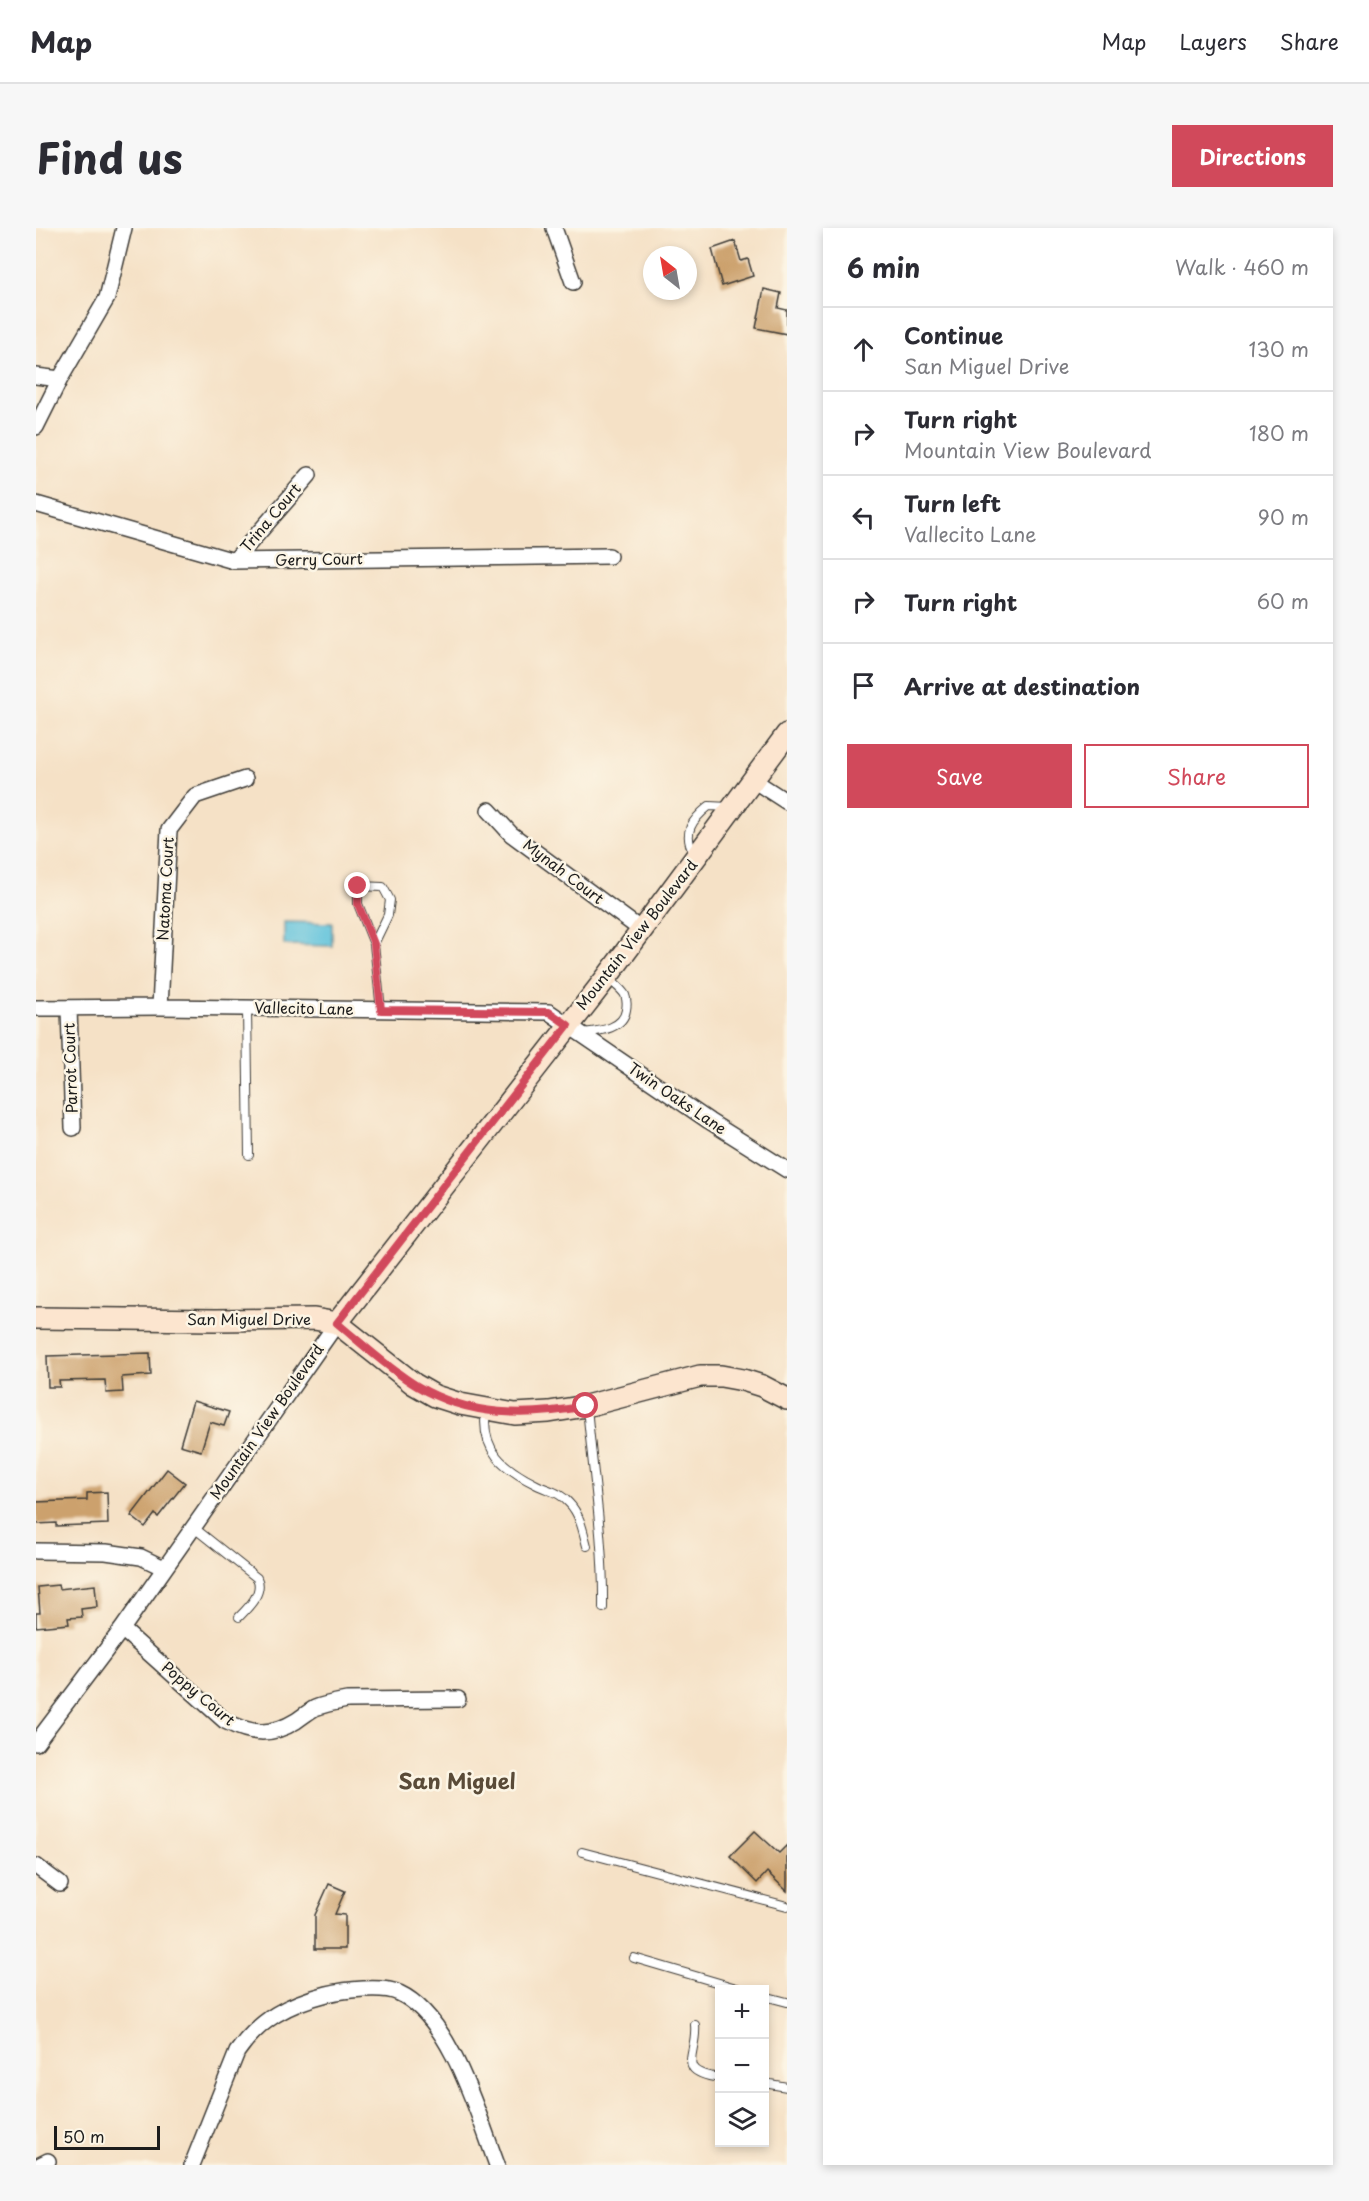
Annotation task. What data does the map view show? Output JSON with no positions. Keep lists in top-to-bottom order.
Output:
{
  "streets": {
    "street": [
      "Trina Court",
      "Gerry Court",
      "Mynah Court",
      "Natoma Court",
      "Mountain View Boulevard",
      "Vallecito Lane",
      "Parrot Court",
      "Twin Oaks Lane",
      "San Miguel Drive",
      "Poppy Court"
    ]
  },
  "crossings": [
    ["Trina Court", "Gerry Court"],
    ["Mynah Court", "Mountain View Boulevard"],
    ["Natoma Court", "Vallecito Lane"],
    ["Mountain View Boulevard", "Vallecito Lane"],
    ["Mountain View Boulevard", "Twin Oaks Lane"],
    ["Mountain View Boulevard", "San Miguel Drive"],
    ["Mountain View Boulevard", "Poppy Court"],
    ["Vallecito Lane", "Parrot Court"],
    ["Vallecito Lane", "Twin Oaks Lane"]
  ],
  "districts": ["San Miguel"],
  "scale_bar": "50 m",
  "north": "top left",
  "page": {
    "header": "Map",
    "nav": ["Map", "Layers", "Share"],
    "title": "Find us",
    "buttons": [
      "Directions",
      ["Save", "Share"]
    ],
    "heading": ["6 min", "Walk · 460 m"],
    "list": [
      ["Continue", "San Miguel Drive", "130 m"],
      ["Turn right", "Mountain View Boulevard", "180 m"],
      ["Turn left", "Vallecito Lane", "90 m"],
      ["Turn right", "60 m"],
      "Arrive at destination"
    ],
    "map_buttons": ["+", "−"],
    "scale": "50 m"
  }
}
